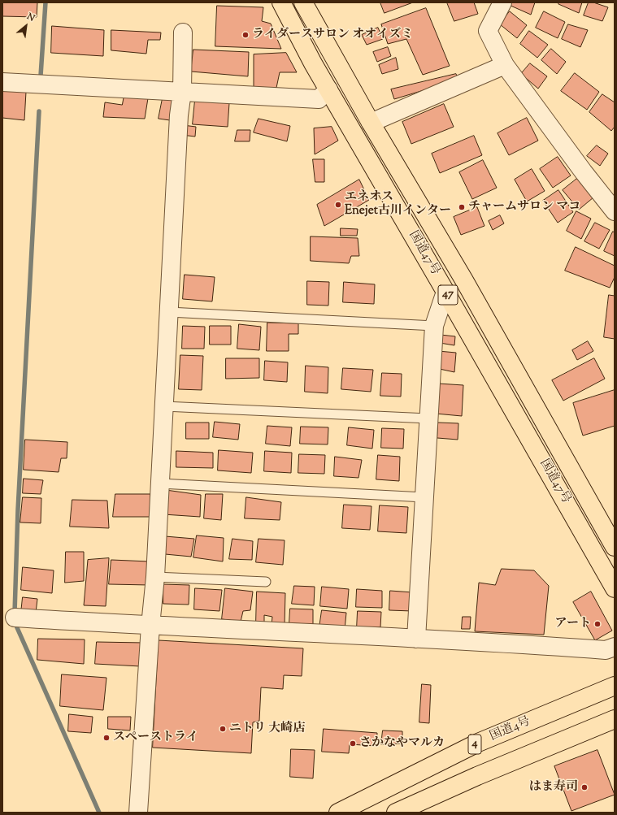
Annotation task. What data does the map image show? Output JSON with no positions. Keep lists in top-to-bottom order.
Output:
{
  "streets": {
    "highway": [
      "国道47号",
      "47",
      "国道4号",
      "4"
    ]
  },
  "places": [
    "ライダースサロン オオイズミ",
    "エネオス Enejet古川インター",
    "チャームサロン マコ",
    "アート",
    "ニトリ 大崎店",
    "スペーストライ",
    "さかなやマルカ",
    "はま寿司"
  ],
  "north": "top right"
}
